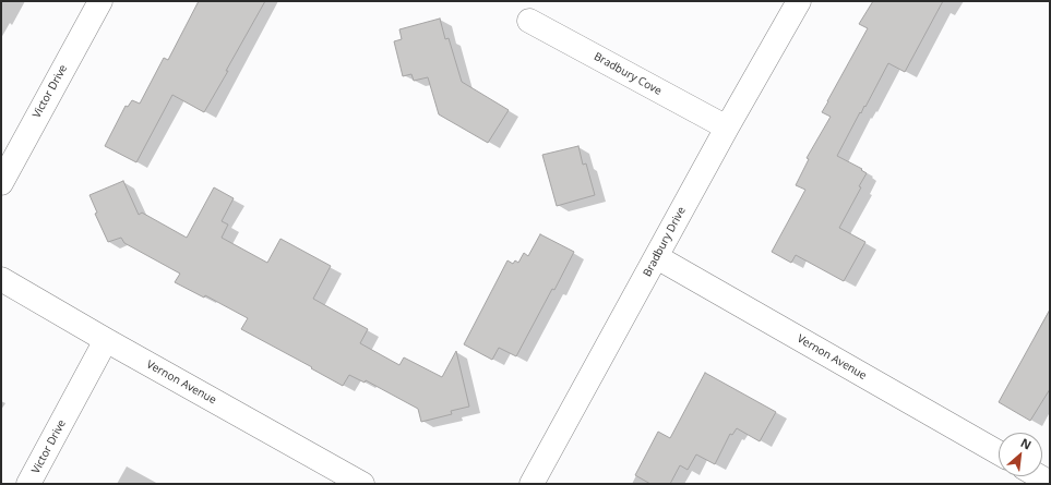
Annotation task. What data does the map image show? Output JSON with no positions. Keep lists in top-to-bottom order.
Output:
{
  "streets": {
    "street": [
      "Bradbury Cove",
      "Victor Drive",
      "Bradbury Drive",
      "Vernon Avenue"
    ]
  },
  "crossings": [
    ["Bradbury Cove", "Bradbury Drive"],
    ["Victor Drive", "Vernon Avenue"],
    ["Bradbury Drive", "Vernon Avenue"]
  ],
  "north": "top right"
}
